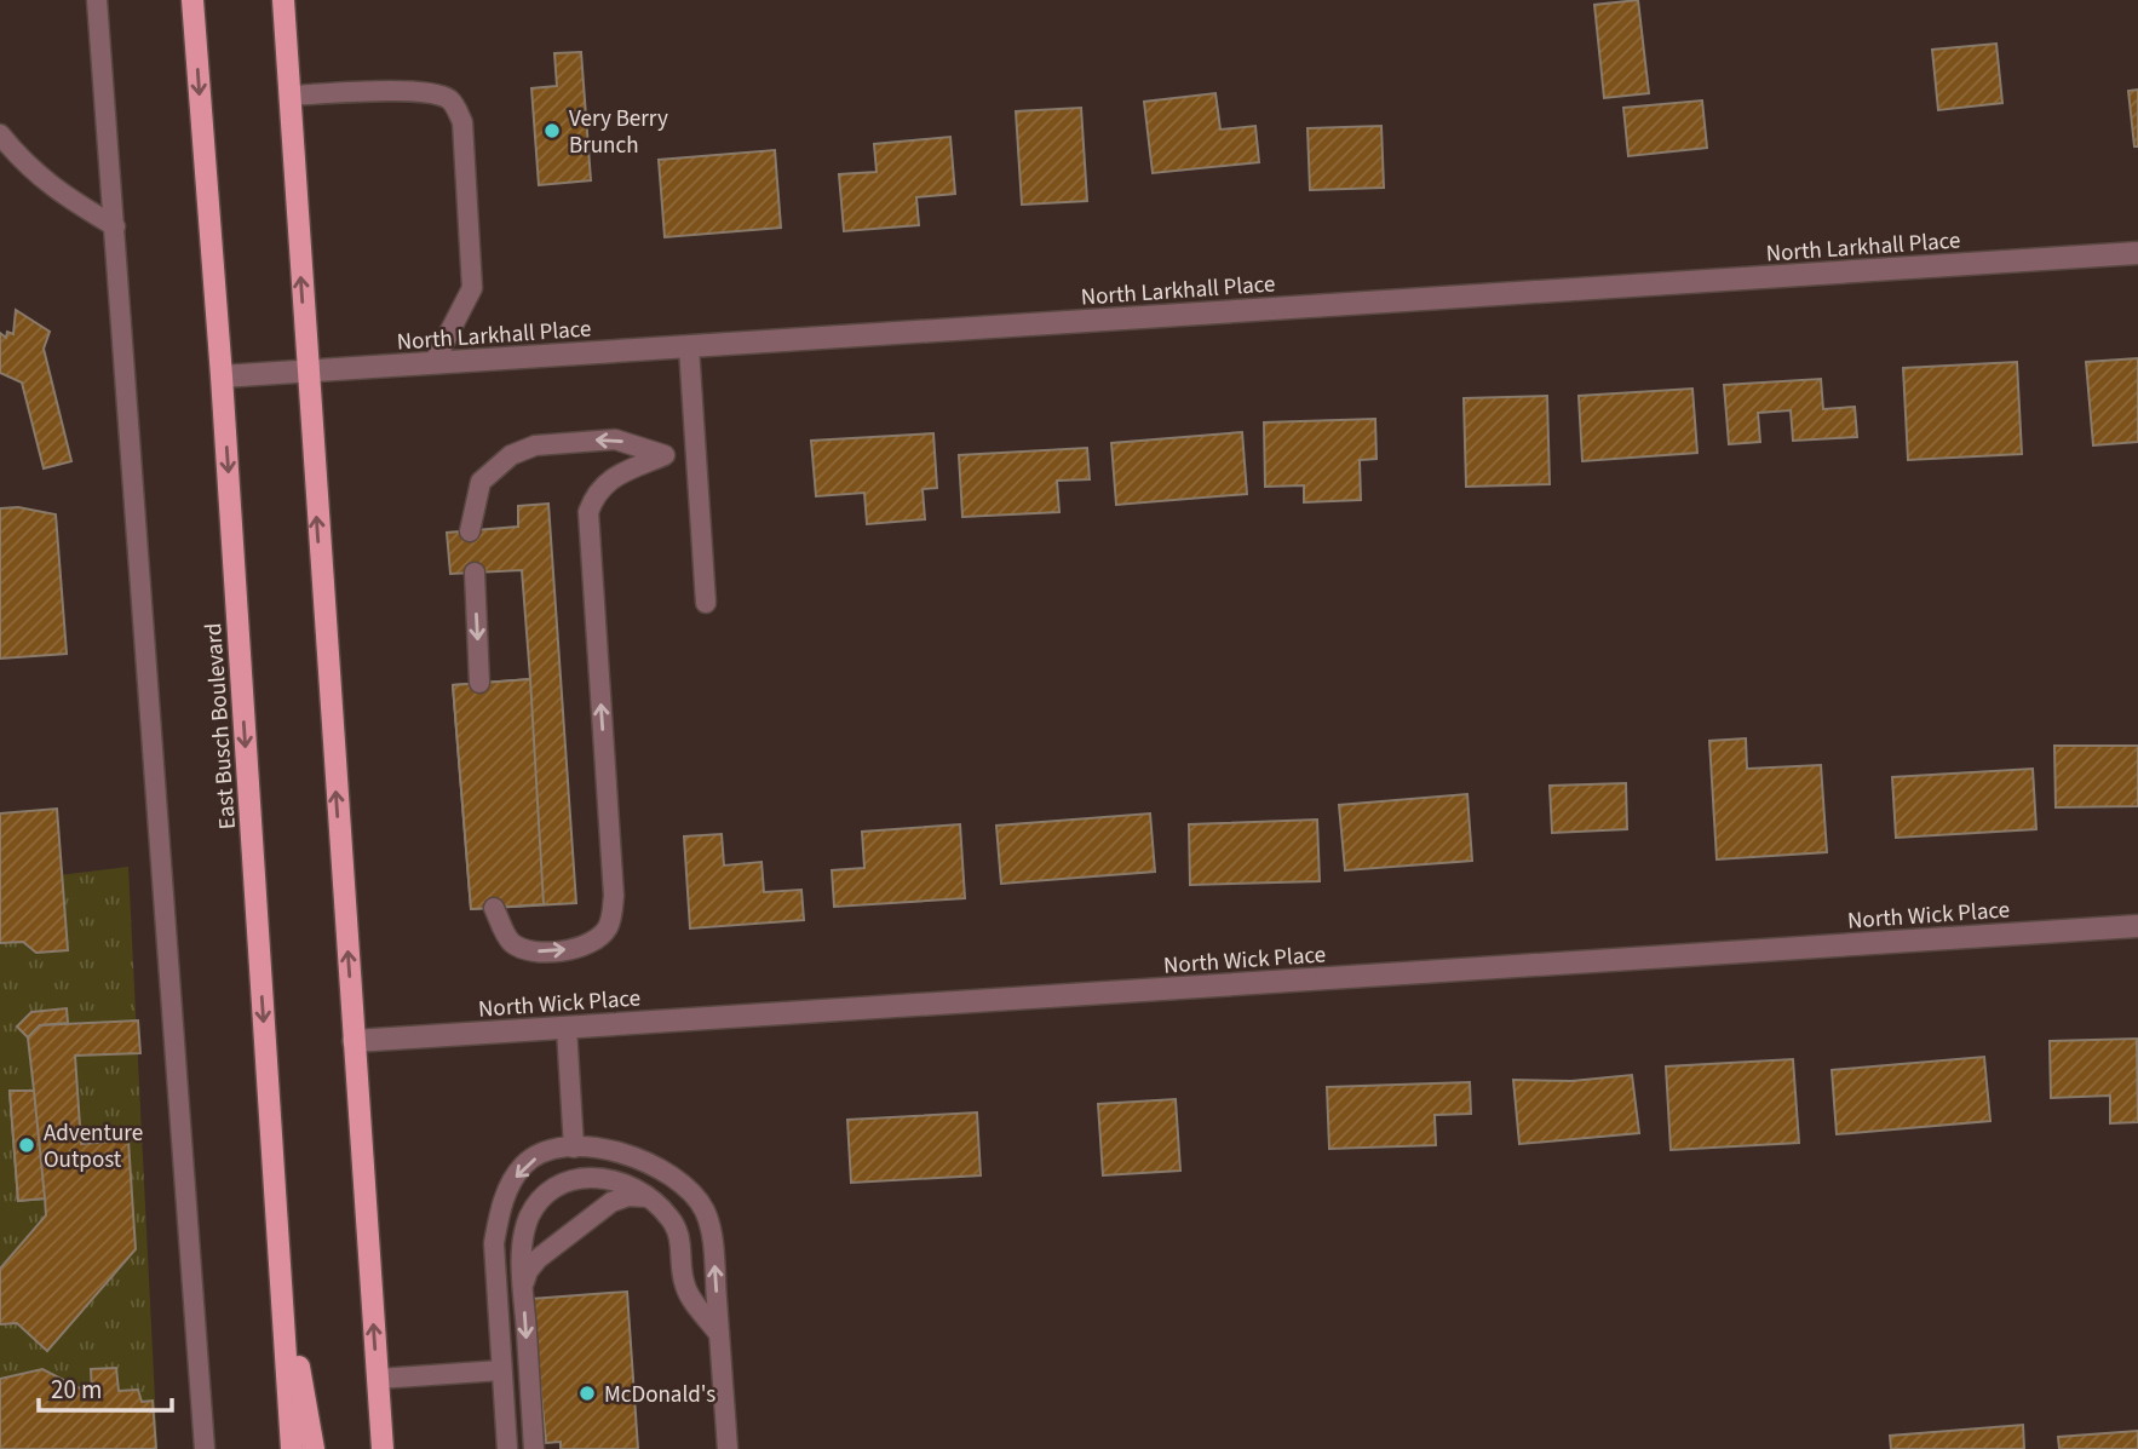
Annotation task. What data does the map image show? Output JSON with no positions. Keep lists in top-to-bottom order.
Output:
{
  "streets": {
    "main road": ["East Busch Boulevard"],
    "street": ["North Larkhall Place", "North Wick Place"]
  },
  "crossings": [
    ["North Larkhall Place", "East Busch Boulevard"]
  ],
  "places": ["Very Berry Brunch", "Adventure Outpost", "McDonald's"],
  "scale_bar": "20 m"
}
